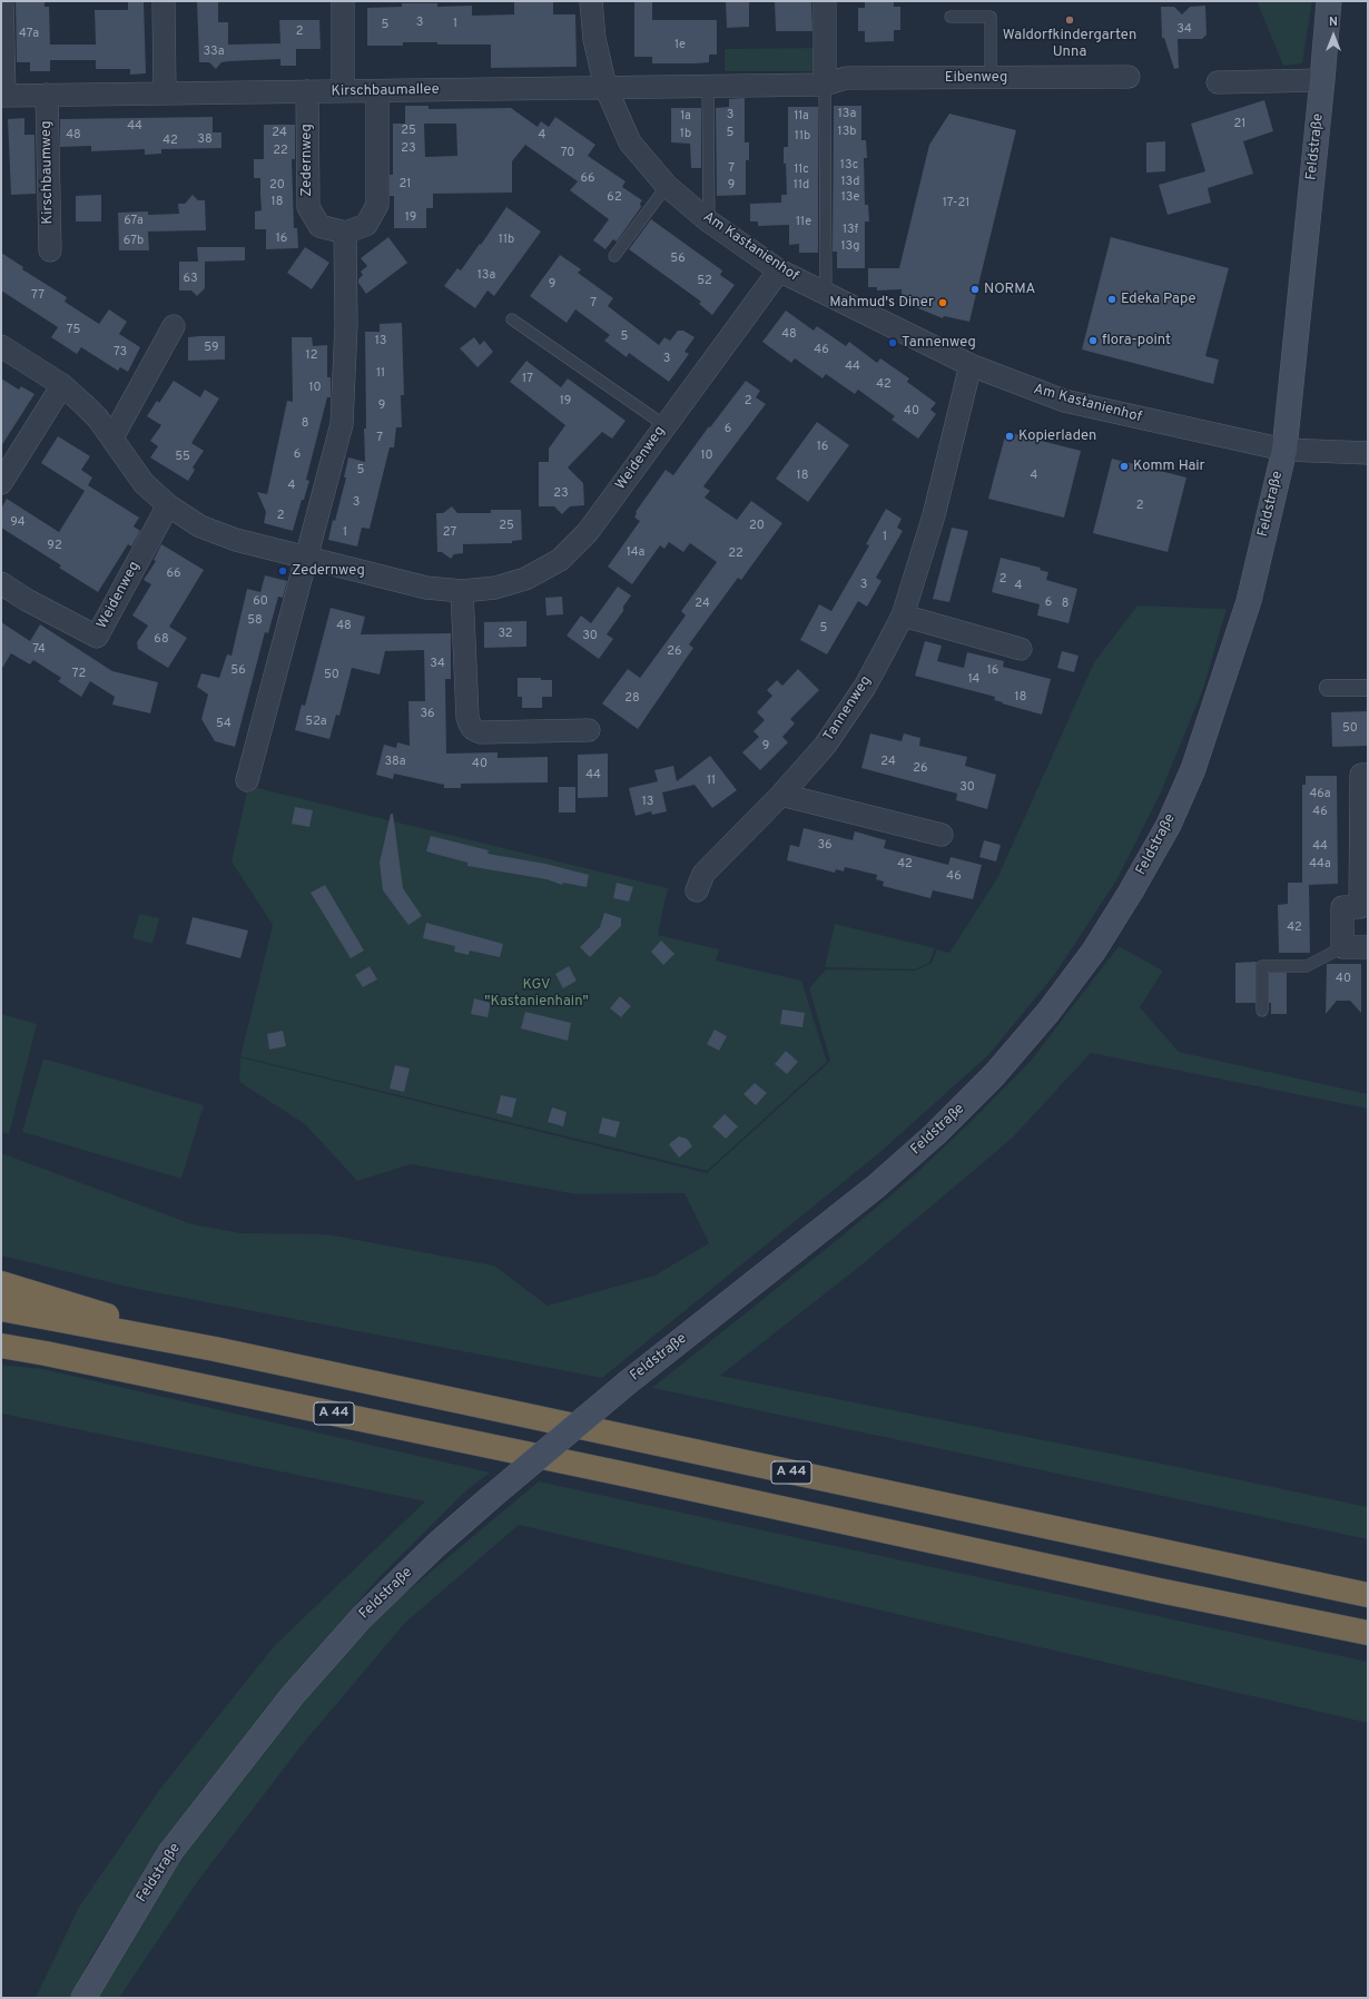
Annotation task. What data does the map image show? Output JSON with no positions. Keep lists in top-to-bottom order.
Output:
{
  "streets": {
    "highway": ["A 44"],
    "main road": ["Feldstraße"],
    "street": [
      "Eibenweg",
      "Kirschbaumallee",
      "Zedernweg",
      "Kirschbaumweg",
      "Am Kastanienhof",
      "Weidenweg",
      "Tannenweg"
    ]
  },
  "crossings": [
    ["Eibenweg", "Kirschbaumallee"],
    ["Eibenweg", "Am Kastanienhof"],
    ["Kirschbaumallee", "Zedernweg"],
    ["Kirschbaumallee", "Kirschbaumweg"],
    ["Kirschbaumallee", "Am Kastanienhof"],
    ["Feldstraße", "Am Kastanienhof"],
    ["Am Kastanienhof", "Weidenweg"],
    ["Am Kastanienhof", "Tannenweg"]
  ],
  "parks": ["KGV \"Kastanienhain\""],
  "places": [
    "Waldorfkindergarten Unna",
    "NORMA",
    "Edeka Pape",
    "Mahmud's Diner",
    "flora-point",
    "Tannenweg",
    "Kopierladen",
    "Komm Hair",
    "Zedernweg"
  ],
  "house_numbers": [
    "3",
    "1",
    "5",
    "34",
    "2",
    "47a",
    "1e",
    "33a",
    "13a",
    "3",
    "1a",
    "11a",
    "21",
    "44",
    "25",
    "13b",
    "24",
    "5",
    "1b",
    "48",
    "4",
    "11b",
    "38",
    "42",
    "23",
    "22",
    "70",
    "13c",
    "7",
    "11c",
    "66",
    "13d",
    "21",
    "20",
    "9",
    "11d",
    "62",
    "13e",
    "18",
    "17-21",
    "19",
    "67a",
    "11e",
    "13f",
    "16",
    "11b",
    "67b",
    "13g",
    "56",
    "13a",
    "63",
    "52",
    "9",
    "77",
    "7",
    "75",
    "48",
    "5",
    "13",
    "59",
    "46",
    "73",
    "12",
    "3",
    "44",
    "11",
    "17",
    "42",
    "10",
    "19",
    "2",
    "9",
    "40",
    "8",
    "6",
    "7",
    "16",
    "6",
    "10",
    "55",
    "5",
    "18",
    "4",
    "4",
    "23",
    "3",
    "2",
    "2",
    "94",
    "25",
    "20",
    "1",
    "27",
    "1",
    "92",
    "14a",
    "22",
    "66",
    "2",
    "3",
    "4",
    "60",
    "6",
    "24",
    "8",
    "58",
    "48",
    "5",
    "32",
    "30",
    "68",
    "74",
    "26",
    "34",
    "56",
    "16",
    "72",
    "50",
    "14",
    "18",
    "28",
    "36",
    "52a",
    "54",
    "50",
    "9",
    "38a",
    "24",
    "40",
    "26",
    "44",
    "11",
    "30",
    "46a",
    "13",
    "46",
    "36",
    "44",
    "42",
    "44a",
    "46",
    "42",
    "40"
  ],
  "north": "top"
}
